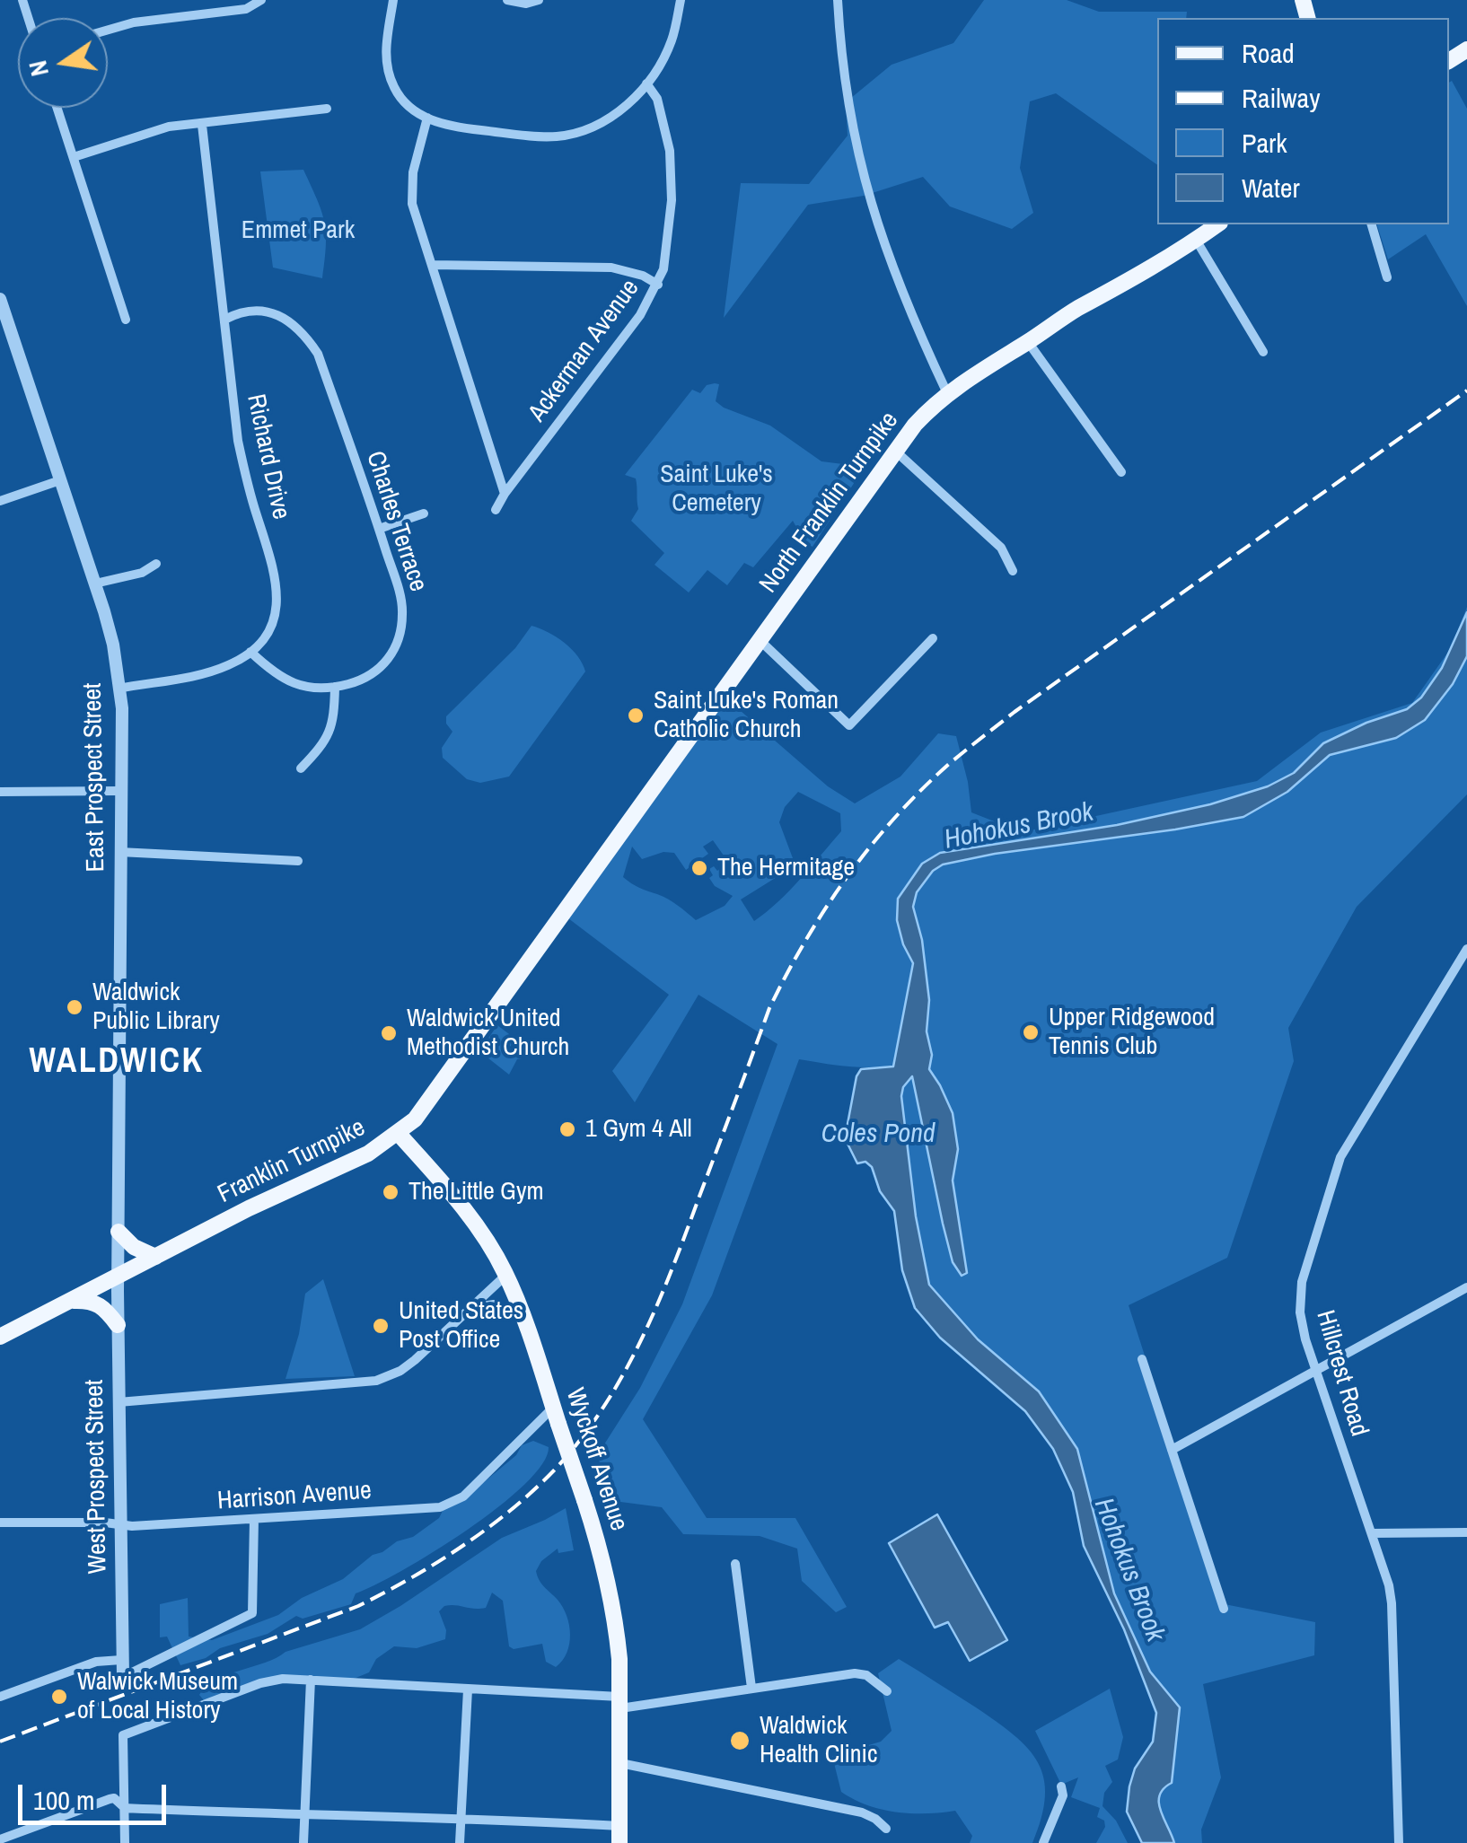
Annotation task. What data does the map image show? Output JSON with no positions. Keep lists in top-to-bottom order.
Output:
{
  "streets": {
    "main road": ["North Franklin Turnpike", "Franklin Turnpike", "Wyckoff Avenue"],
    "street": [
      "Ackerman Avenue",
      "Richard Drive",
      "Charles Terrace",
      "East Prospect Street",
      "Hillcrest Road",
      "West Prospect Street",
      "Harrison Avenue"
    ]
  },
  "crossings": [
    ["Richard Drive", "Charles Terrace"],
    ["Richard Drive", "East Prospect Street"],
    ["North Franklin Turnpike", "Franklin Turnpike"],
    ["East Prospect Street", "West Prospect Street"],
    ["Franklin Turnpike", "Wyckoff Avenue"],
    ["Franklin Turnpike", "West Prospect Street"],
    ["Wyckoff Avenue", "Harrison Avenue"],
    ["West Prospect Street", "Harrison Avenue"]
  ],
  "districts": ["WALDWICK"],
  "water": ["Hohokus Brook", "Coles Pond"],
  "parks": ["Emmet Park", "Saint Luke's Cemetery"],
  "places": [
    "Saint Luke's Roman Catholic Church",
    "The Hermitage",
    "Waldwick Public Library",
    "Upper Ridgewood Tennis Club",
    "Waldwick United Methodist Church",
    "1 Gym 4 All",
    "The Little Gym",
    "United States Post Office",
    "Walwick Museum of Local History",
    "Waldwick Health Clinic"
  ],
  "legend": [
    "Road",
    "Railway",
    "Park",
    "Water"
  ],
  "scale_bar": "100 m",
  "north": "left"
}
